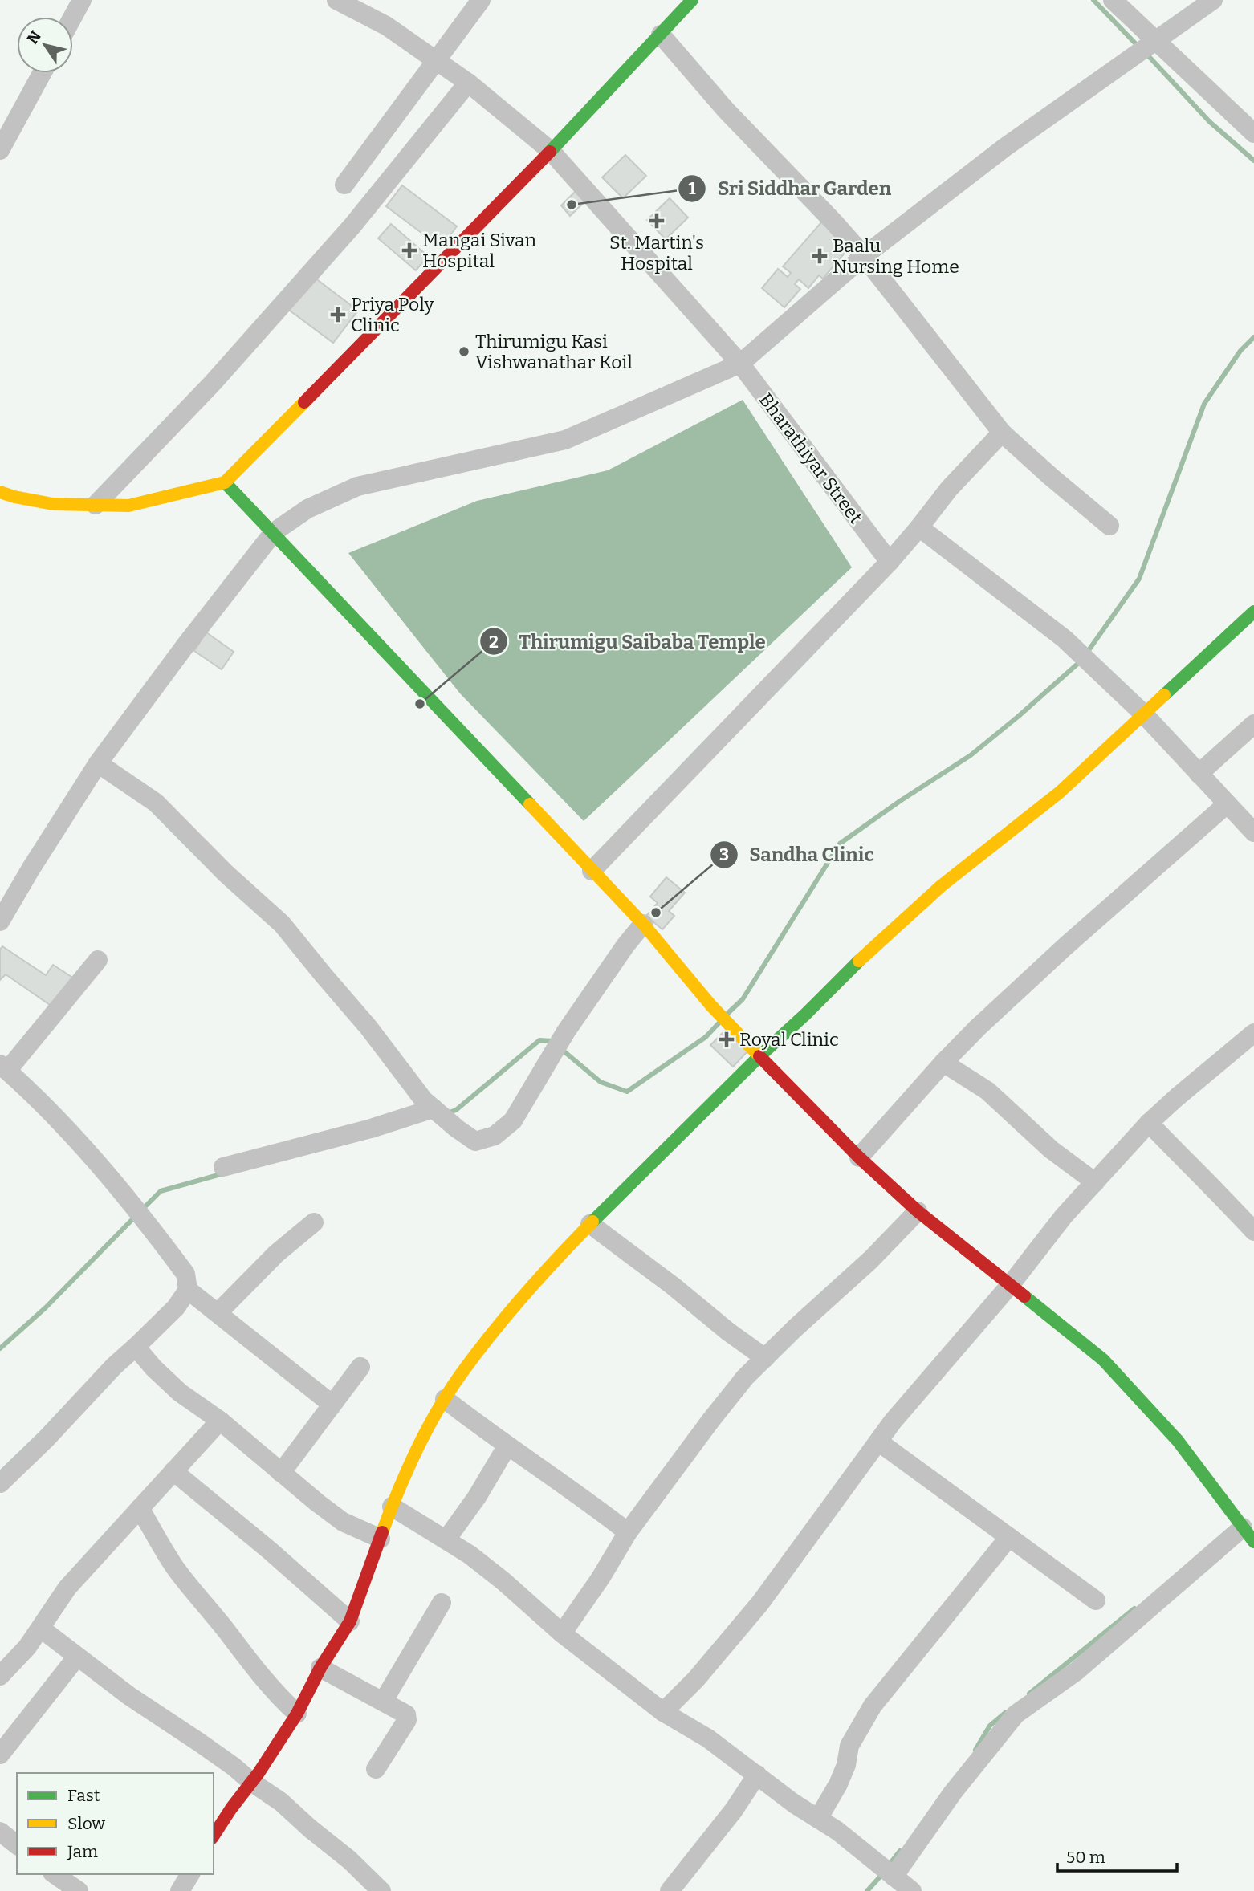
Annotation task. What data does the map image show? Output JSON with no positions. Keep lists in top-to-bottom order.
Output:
{
  "streets": {
    "street": ["Bharathiyar Street"]
  },
  "places": {
    "other": [
      "Sri Siddhar Garden",
      "Thirumigu Kasi Vishwanathar Koil",
      "Thirumigu Saibaba Temple",
      "Sandha Clinic"
    ],
    "health": [
      "St. Martin's Hospital",
      "Mangai Sivan Hospital",
      "Baalu Nursing Home",
      "Priya Poly Clinic",
      "Royal Clinic"
    ]
  },
  "legend": ["Fast", "Slow", "Jam"],
  "scale_bar": "50 m",
  "north": "top left"
}
